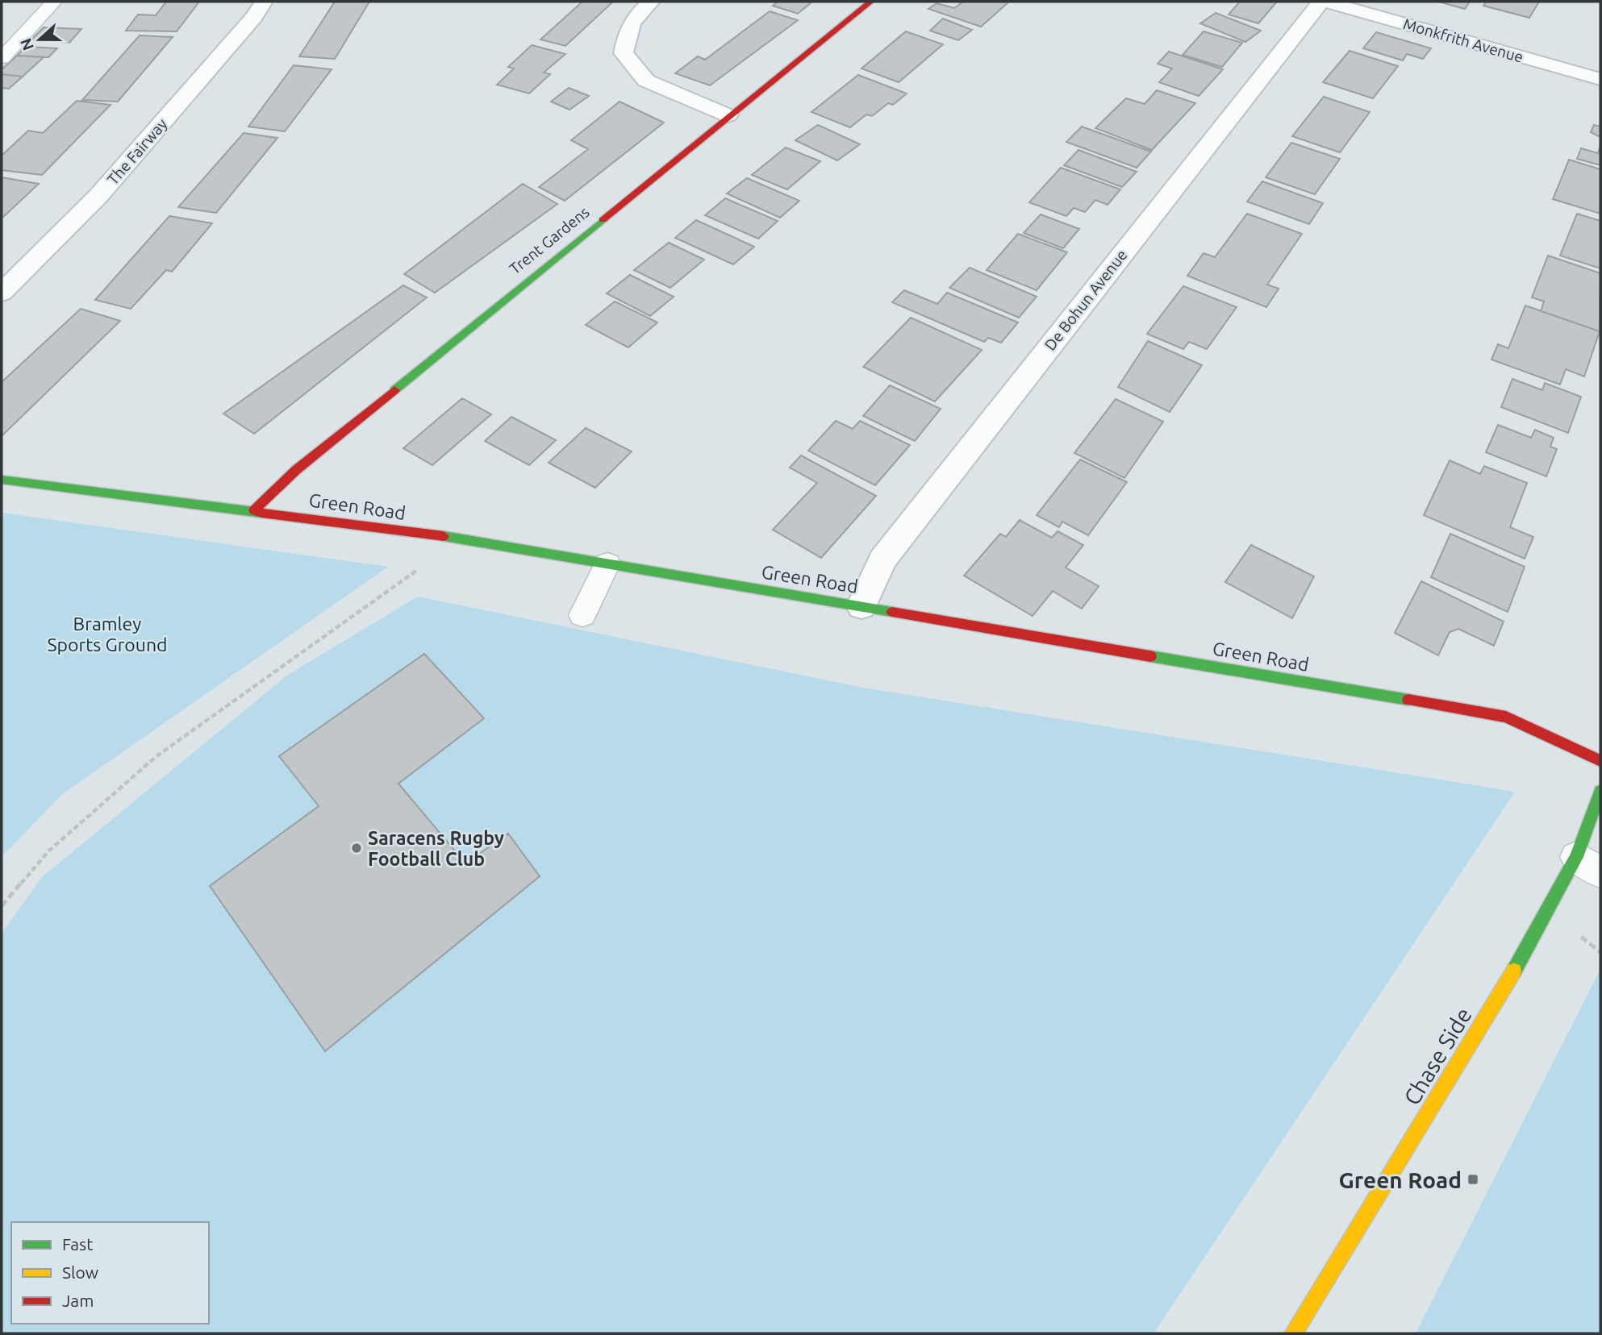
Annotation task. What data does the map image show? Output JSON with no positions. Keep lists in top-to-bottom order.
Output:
{
  "streets": {
    "street": [
      "Monkfrith Avenue",
      "The Fairway",
      "Trent Gardens",
      "De Bohun Avenue",
      "Green Road",
      "Chase Side"
    ]
  },
  "crossings": [
    ["Trent Gardens", "Green Road"],
    ["De Bohun Avenue", "Green Road"]
  ],
  "parks": ["Bramley Sports Ground"],
  "places": {
    "other": ["Saracens Rugby Football Club"],
    "transit": ["Green Road"]
  },
  "legend": ["Fast", "Slow", "Jam"],
  "north": "left"
}
